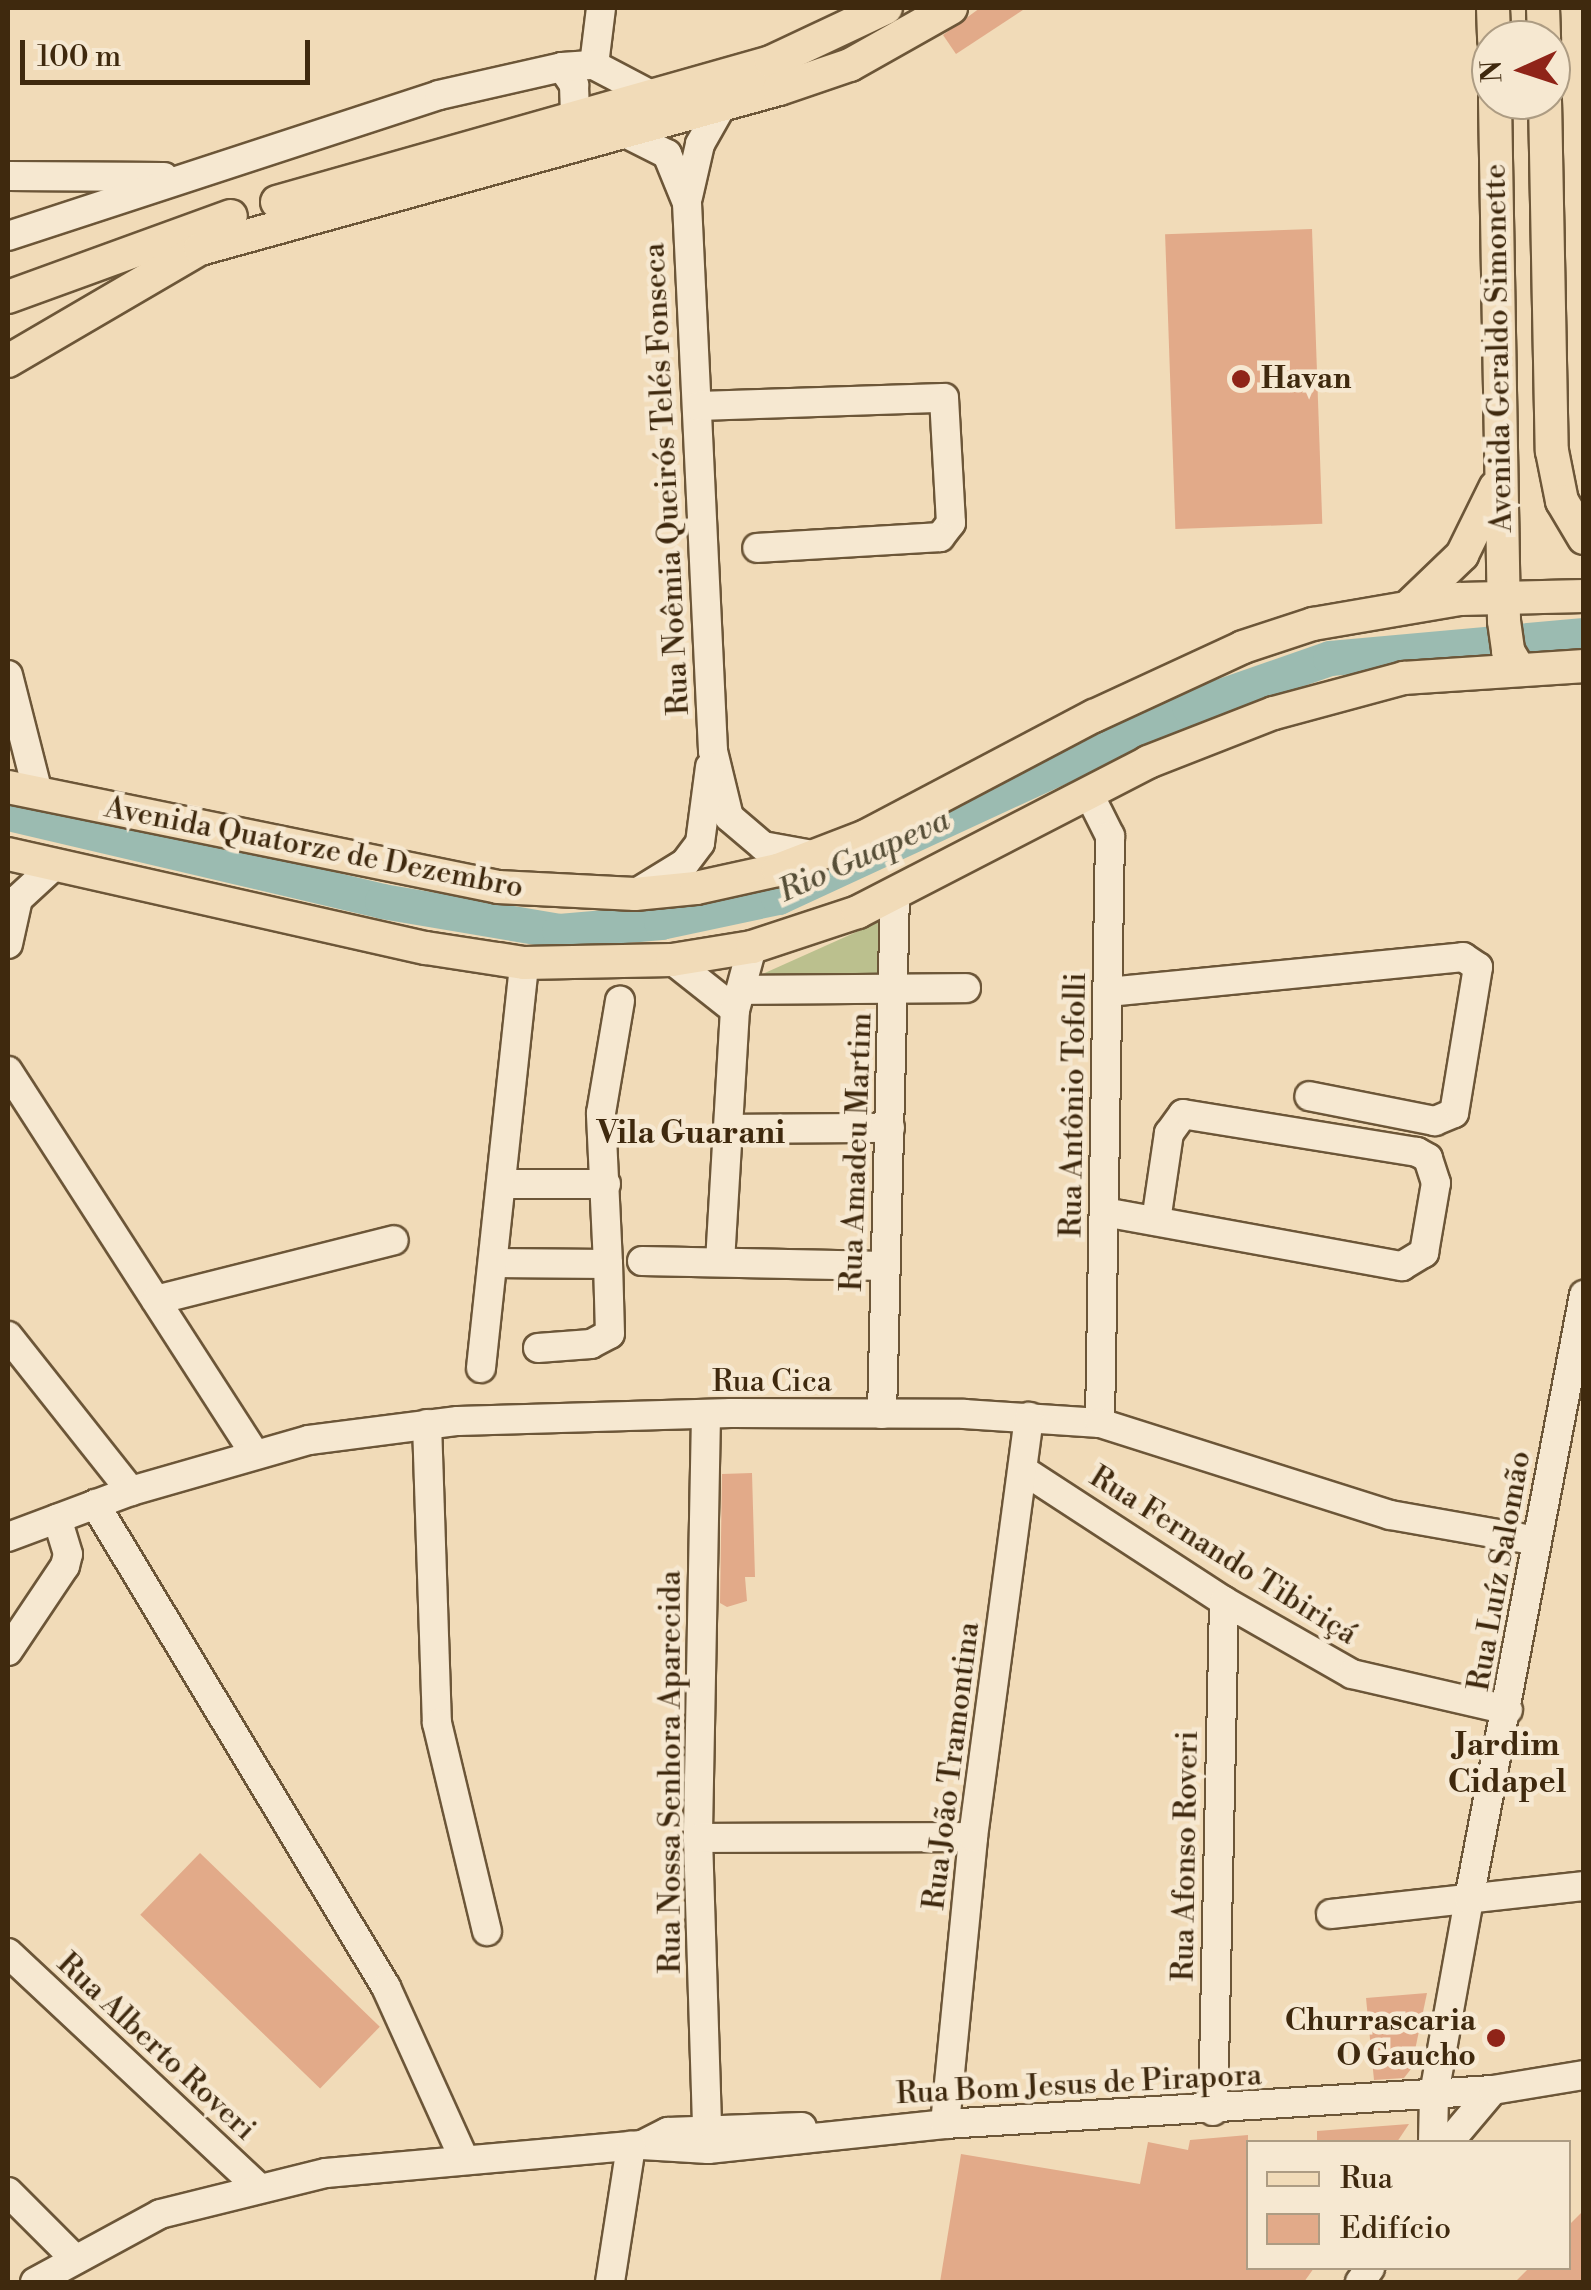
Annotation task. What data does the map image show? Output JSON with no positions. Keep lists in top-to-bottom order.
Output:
{
  "streets": {
    "main road": ["Avenida Geraldo Simonette", "Avenida Quatorze de Dezembro"],
    "street": [
      "Rua Noêmia Queirós Telés Fonseca",
      "Rua Antônio Tofolli",
      "Rua Amadeu Martim",
      "Rua Cica",
      "Rua Fernando Tibiriçá",
      "Rua Luíz Salomão",
      "Rua João Tramontina",
      "Rua Nossa Senhora Aparecida",
      "Rua Afonso Roveri",
      "Rua Alberto Roveri",
      "Rua Bom Jesus de Pirapora"
    ]
  },
  "crossings": [
    ["Avenida Geraldo Simonette", "Avenida Quatorze de Dezembro"],
    ["Rua Noêmia Queirós Telés Fonseca", "Avenida Quatorze de Dezembro"],
    ["Avenida Quatorze de Dezembro", "Rua Antônio Tofolli"],
    ["Avenida Quatorze de Dezembro", "Rua Amadeu Martim"],
    ["Rua Antônio Tofolli", "Rua Cica"],
    ["Rua Amadeu Martim", "Rua Cica"],
    ["Rua Cica", "Rua Luíz Salomão"],
    ["Rua Cica", "Rua João Tramontina"],
    ["Rua Cica", "Rua Nossa Senhora Aparecida"],
    ["Rua Fernando Tibiriçá", "Rua Luíz Salomão"],
    ["Rua Fernando Tibiriçá", "Rua João Tramontina"],
    ["Rua Fernando Tibiriçá", "Rua Afonso Roveri"],
    ["Rua Luíz Salomão", "Rua Bom Jesus de Pirapora"],
    ["Rua João Tramontina", "Rua Bom Jesus de Pirapora"],
    ["Rua Nossa Senhora Aparecida", "Rua Bom Jesus de Pirapora"],
    ["Rua Afonso Roveri", "Rua Bom Jesus de Pirapora"],
    ["Rua Alberto Roveri", "Rua Bom Jesus de Pirapora"]
  ],
  "districts": ["Vila Guarani", "Jardim Cidapel"],
  "water": ["Rio Guapeva"],
  "places": ["Havan", "Churrascaria O Gaucho"],
  "legend": ["Rua", "Edifício"],
  "scale_bar": "100 m",
  "north": "left"
}
